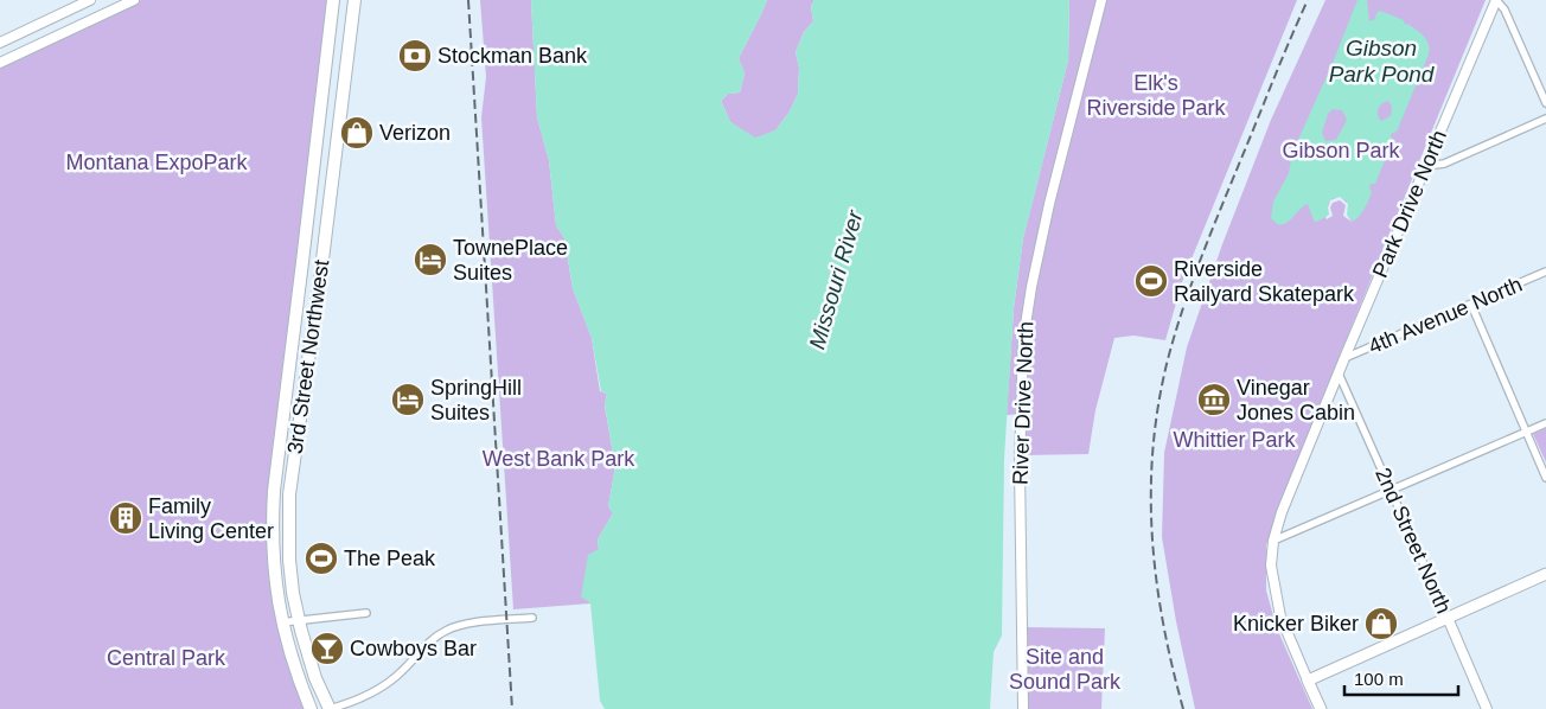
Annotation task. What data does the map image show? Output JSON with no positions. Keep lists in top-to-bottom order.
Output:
{
  "streets": {
    "highway": ["3rd Street Northwest"],
    "main road": ["Park Drive North", "River Drive North", "2nd Street North"],
    "street": ["4th Avenue North"]
  },
  "crossings": [
    ["Park Drive North", "4th Avenue North"],
    ["Park Drive North", "2nd Street North"]
  ],
  "water": ["Gibson Park Pond", "Missouri River"],
  "parks": [
    "Elk's Riverside Park",
    "Gibson Park",
    "Montana ExpoPark",
    "Whittier Park",
    "West Bank Park",
    "Site and Sound Park",
    "Central Park"
  ],
  "places": {
    "bank": ["Stockman Bank"],
    "shop": ["Verizon", "Knicker Biker"],
    "hotel": ["TownePlace Suites", "SpringHill Suites"],
    "sports": ["Riverside Railyard Skatepark", "The Peak"],
    "museum": ["Vinegar Jones Cabin"],
    "building": ["Family Living Center"],
    "bar": ["Cowboys Bar"]
  },
  "scale_bar": "100 m"
}
